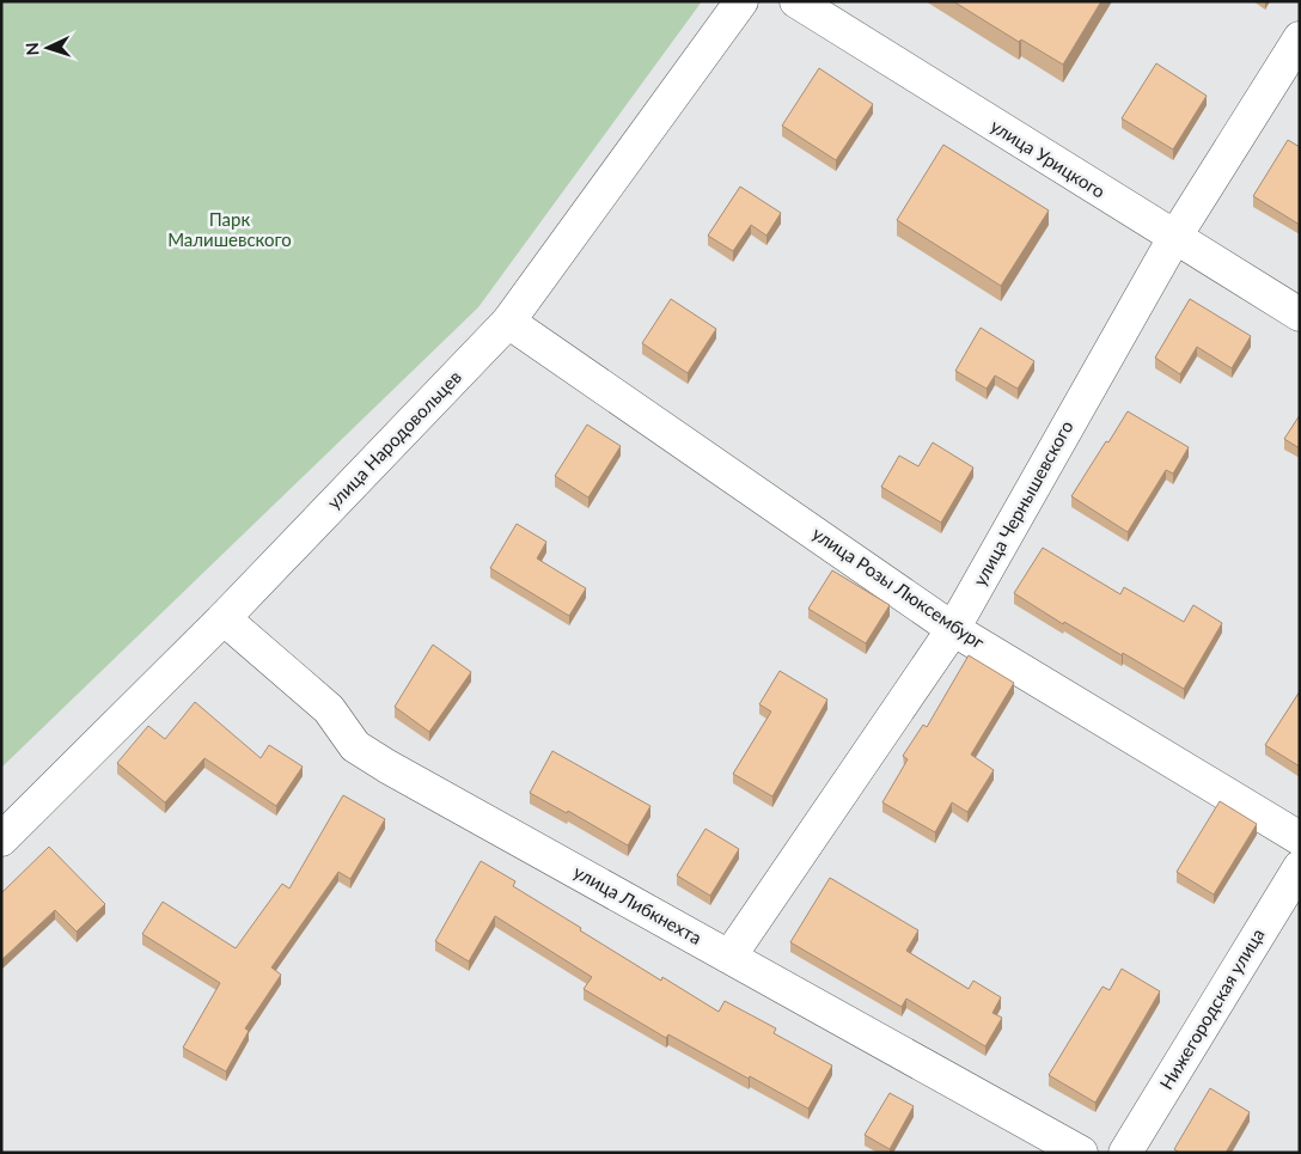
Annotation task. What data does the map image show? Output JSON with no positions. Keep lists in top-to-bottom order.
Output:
{
  "streets": {
    "street": [
      "улица Урицкого",
      "улица Народовольцев",
      "улица Чернышевского",
      "улица Розы Люксембург",
      "улица Либкнехта",
      "Нижегородская улица"
    ]
  },
  "crossings": [
    ["улица Урицкого", "улица Чернышевского"],
    ["улица Народовольцев", "улица Розы Люксембург"],
    ["улица Народовольцев", "улица Либкнехта"],
    ["улица Чернышевского", "улица Розы Люксембург"],
    ["улица Чернышевского", "улица Либкнехта"]
  ],
  "parks": ["Парк Малишевского"],
  "north": "left"
}
